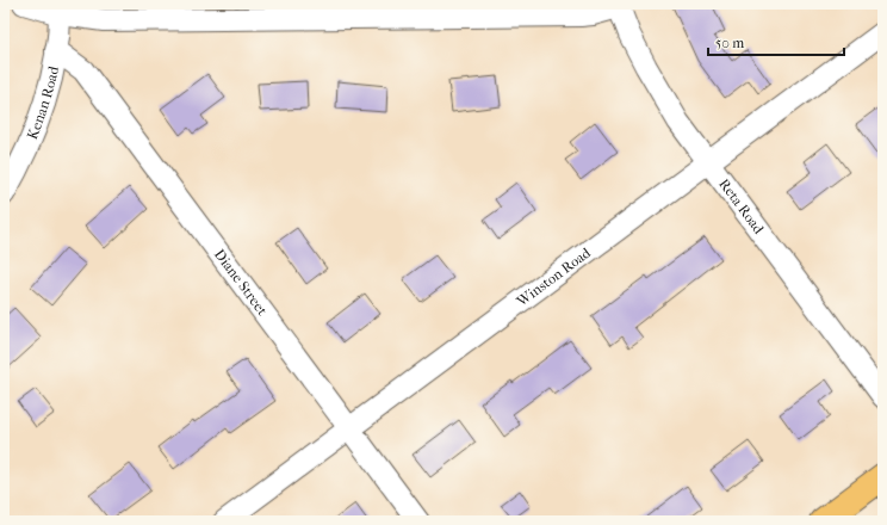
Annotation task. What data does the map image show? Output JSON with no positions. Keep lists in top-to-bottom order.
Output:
{
  "streets": {
    "street": [
      "Kenan Road",
      "Reta Road",
      "Winston Road",
      "Diane Street"
    ]
  },
  "crossings": [
    ["Kenan Road", "Diane Street"],
    ["Reta Road", "Winston Road"],
    ["Winston Road", "Diane Street"]
  ],
  "scale_bar": "50 m"
}
